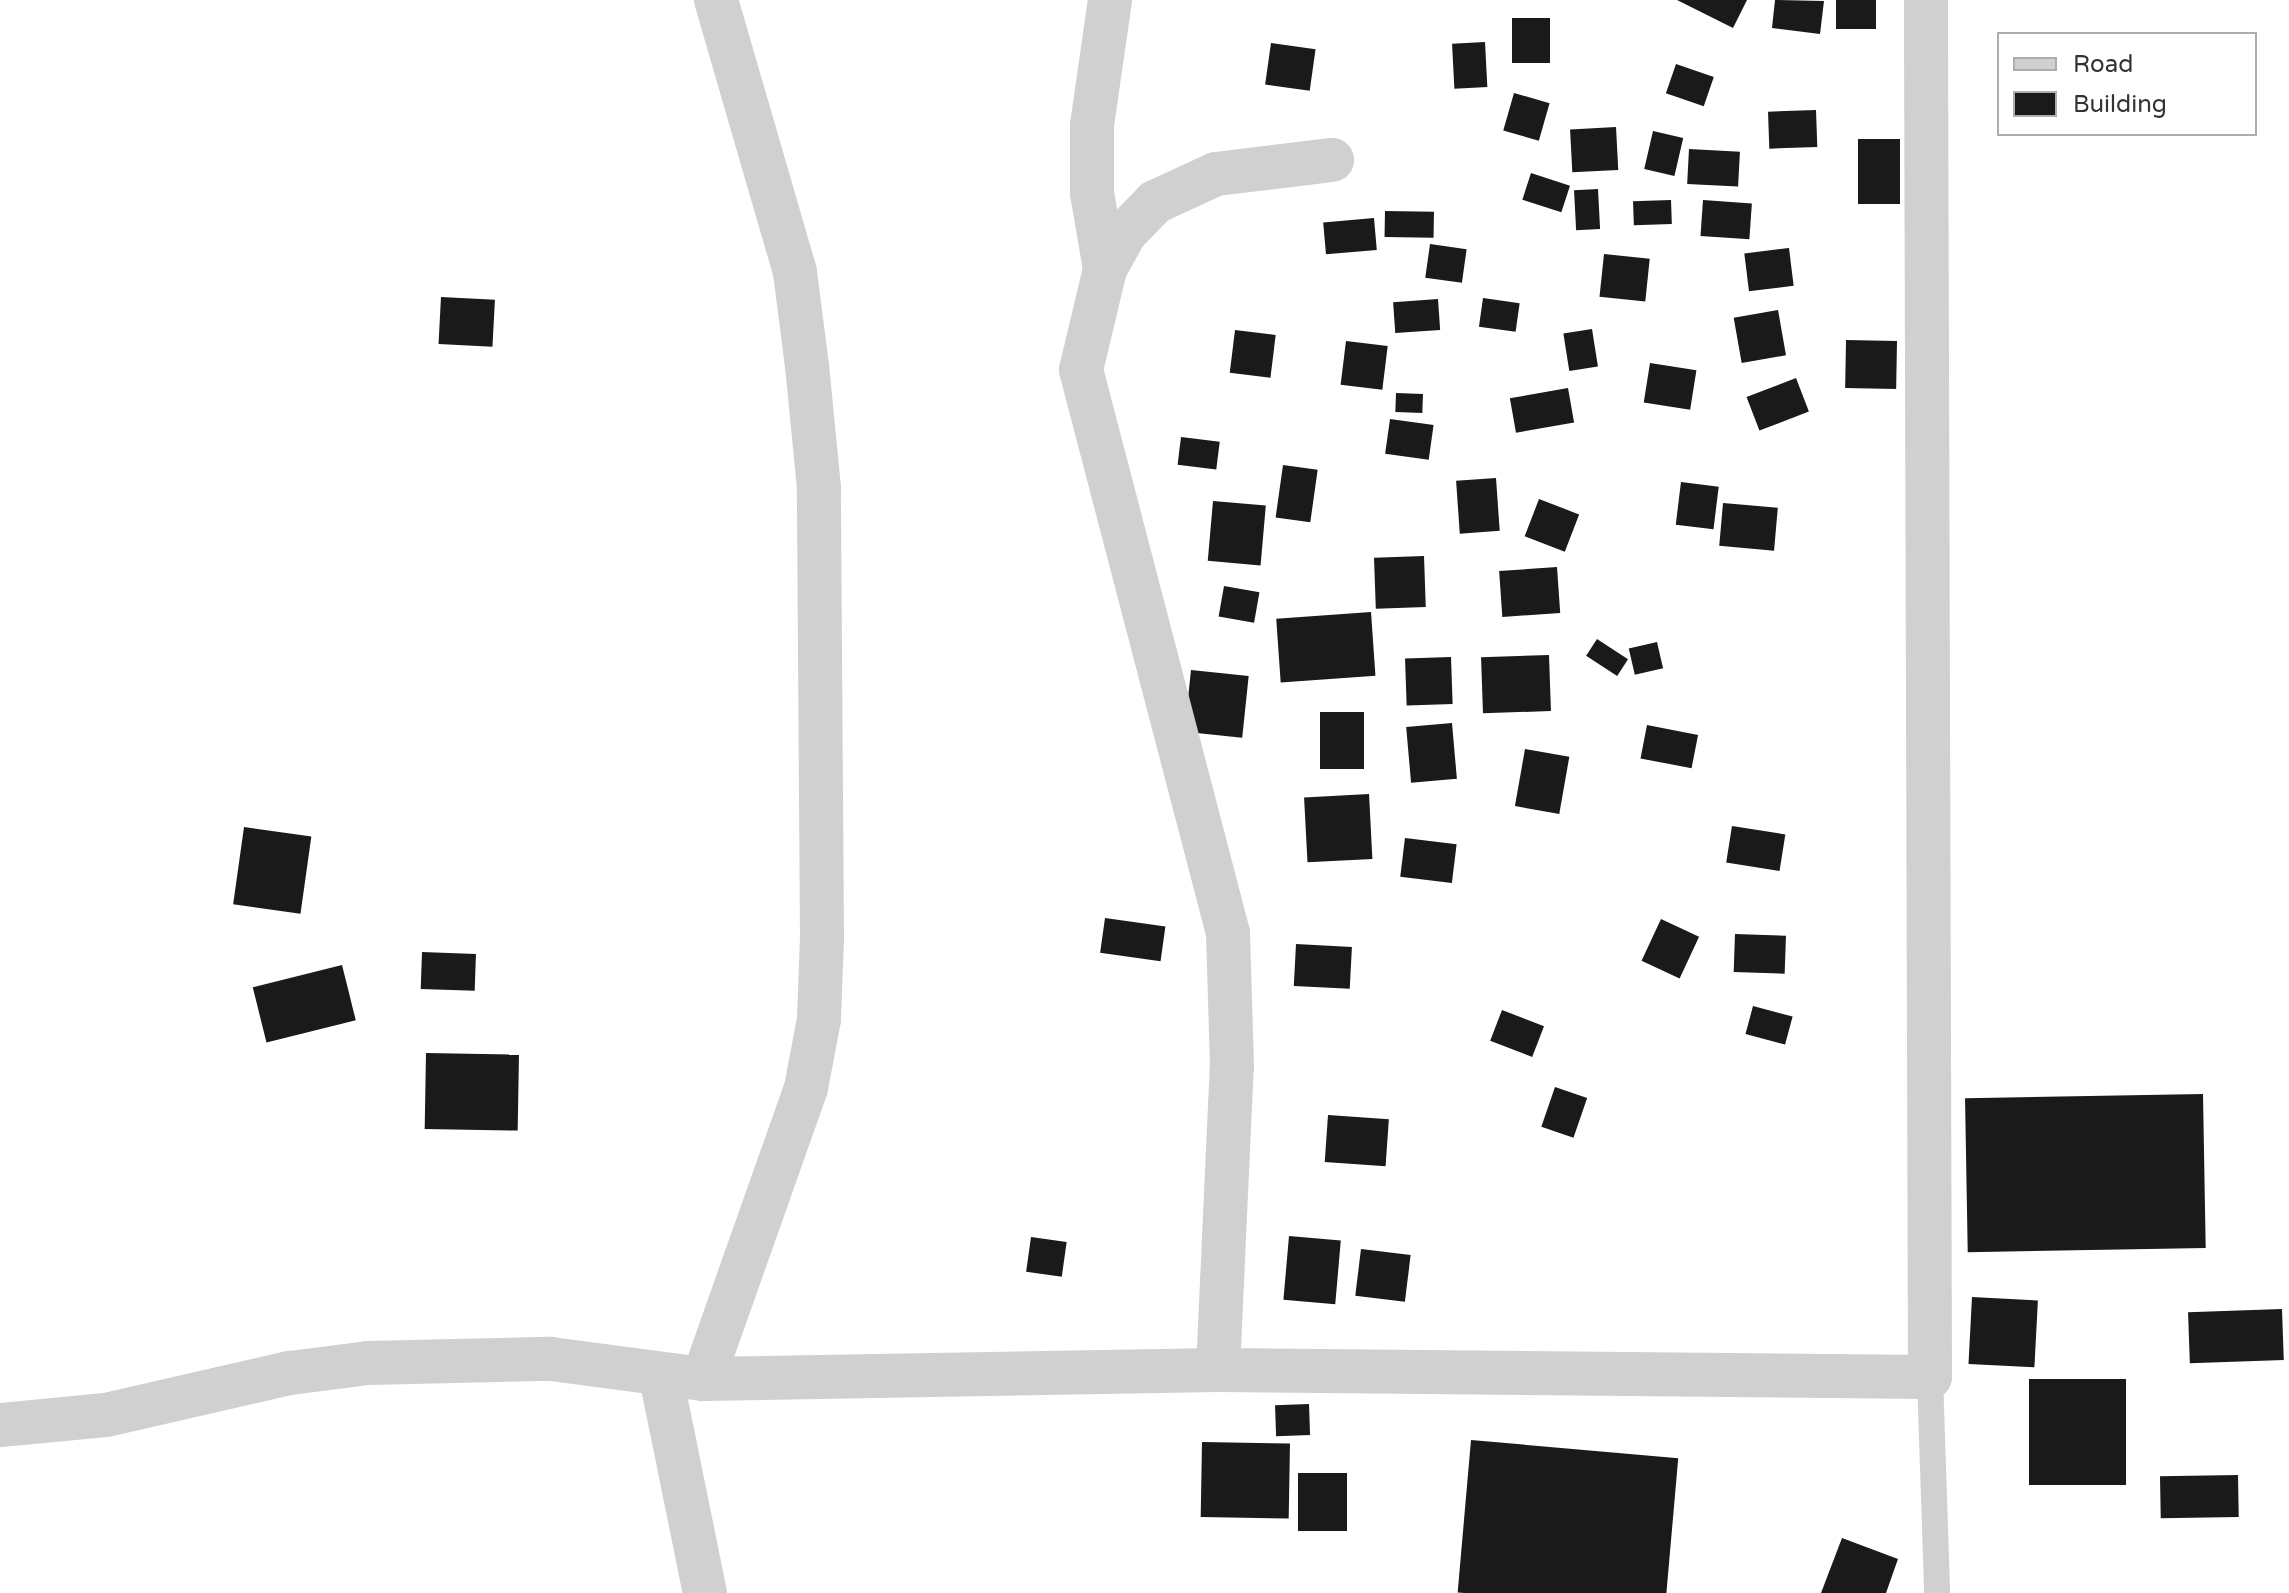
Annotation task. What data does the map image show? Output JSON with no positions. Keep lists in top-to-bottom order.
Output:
{
  "legend": ["Road", "Building"]
}
